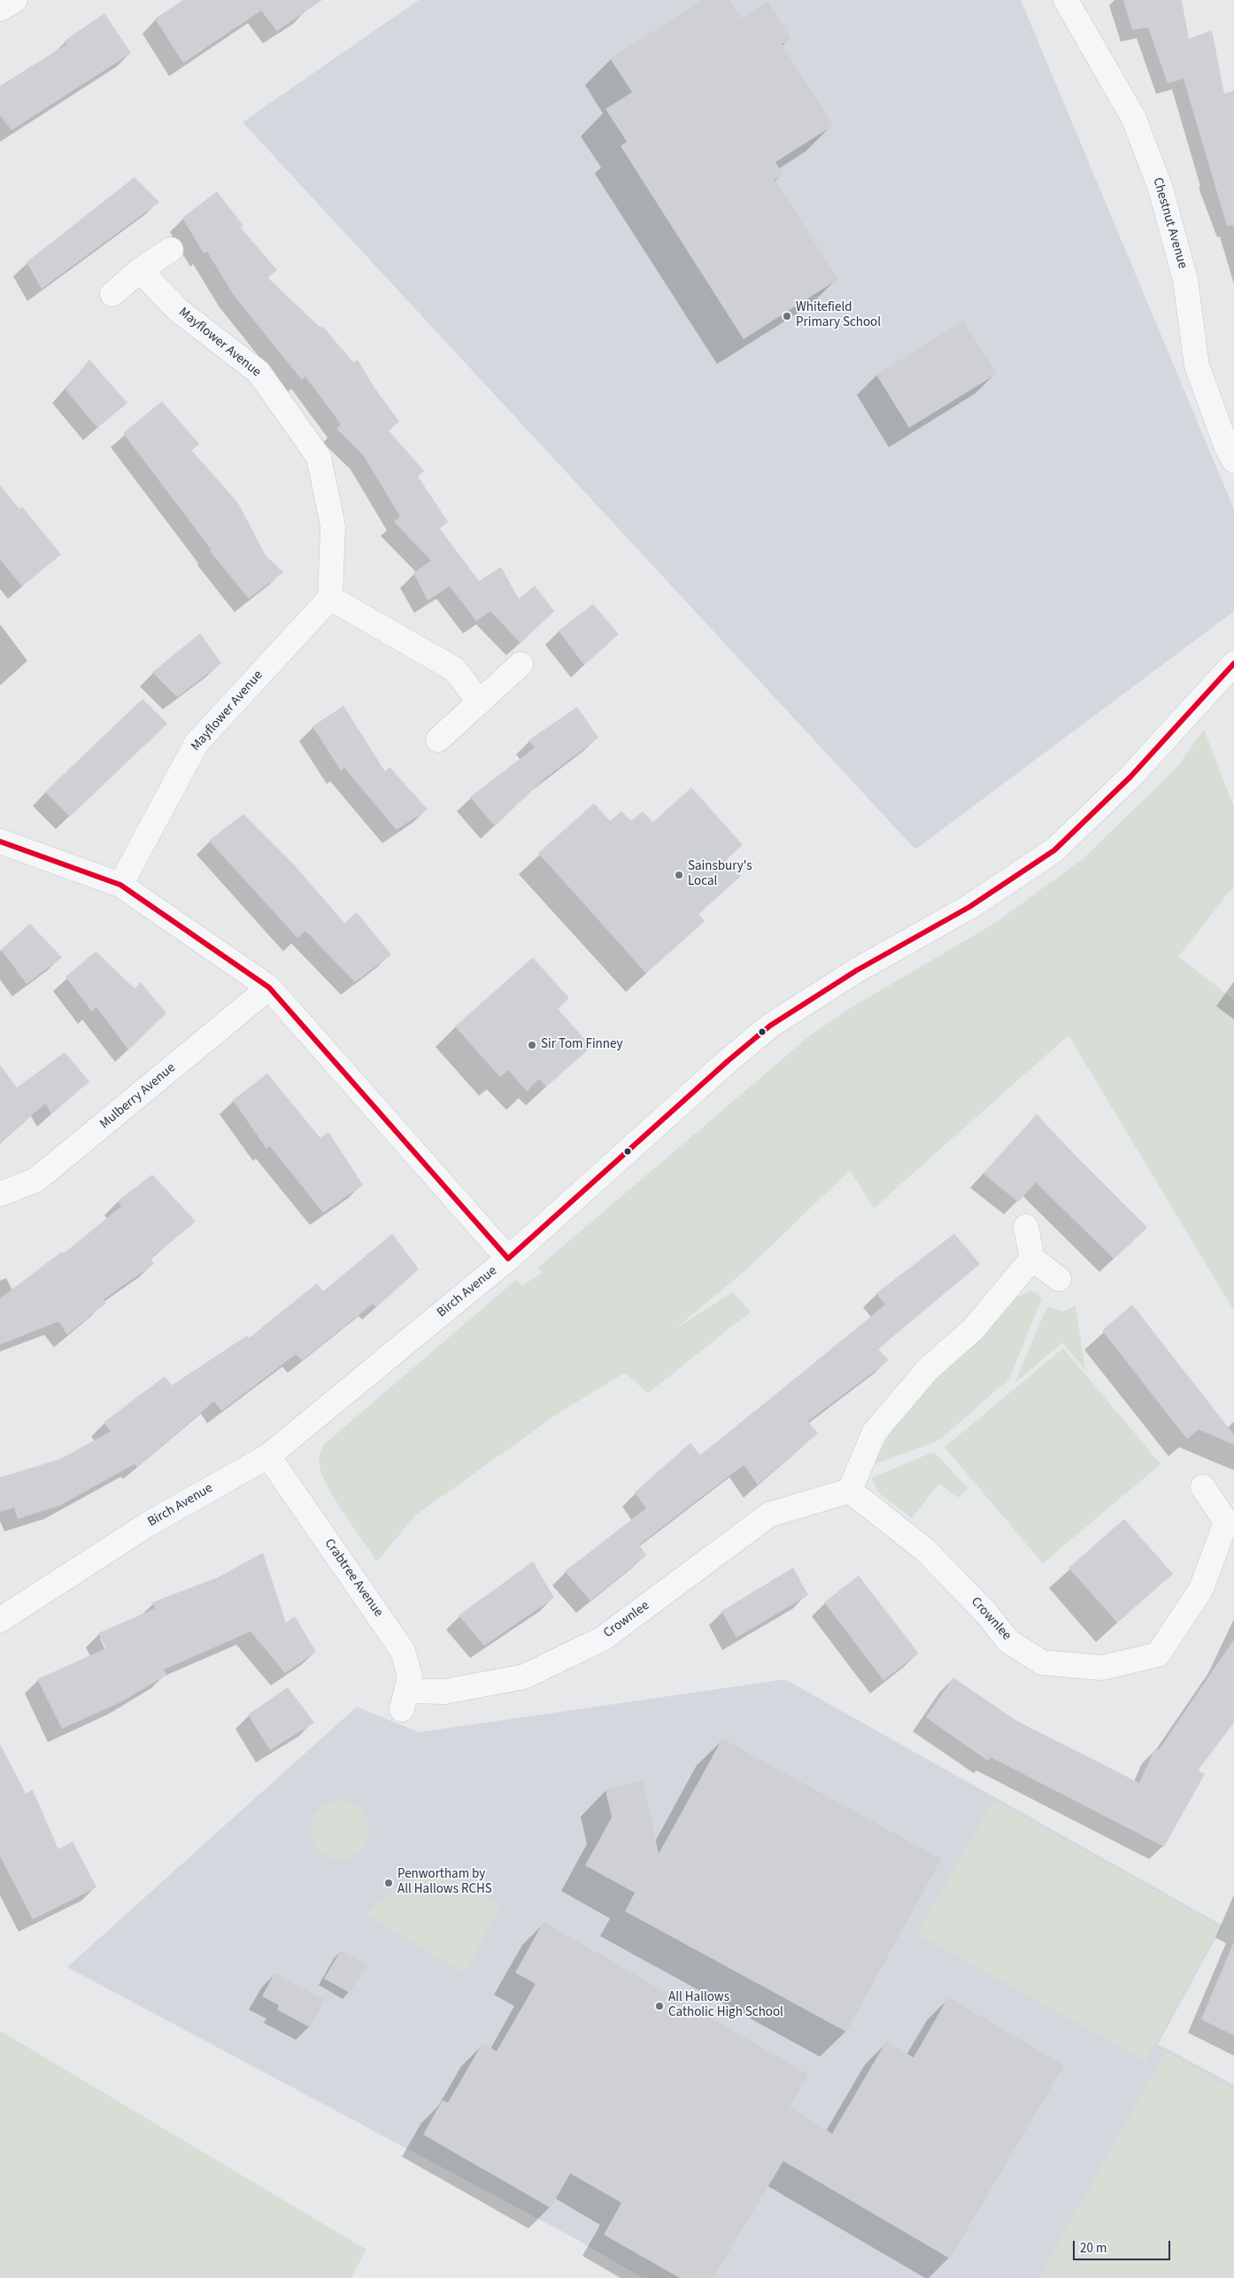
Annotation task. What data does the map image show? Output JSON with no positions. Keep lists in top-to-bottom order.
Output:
{
  "streets": {
    "street": [
      "Chestnut Avenue",
      "Mayflower Avenue",
      "Mulberry Avenue",
      "Birch Avenue",
      "Crabtree Avenue",
      "Crownlee"
    ]
  },
  "crossings": [
    ["Birch Avenue", "Crabtree Avenue"],
    ["Crabtree Avenue", "Crownlee"]
  ],
  "places": [
    "Whitefield Primary School",
    "Sainsbury's Local",
    "Sir Tom Finney",
    "Penwortham by All Hallows RCHS",
    "All Hallows Catholic High School"
  ],
  "scale_bar": "20 m"
}
